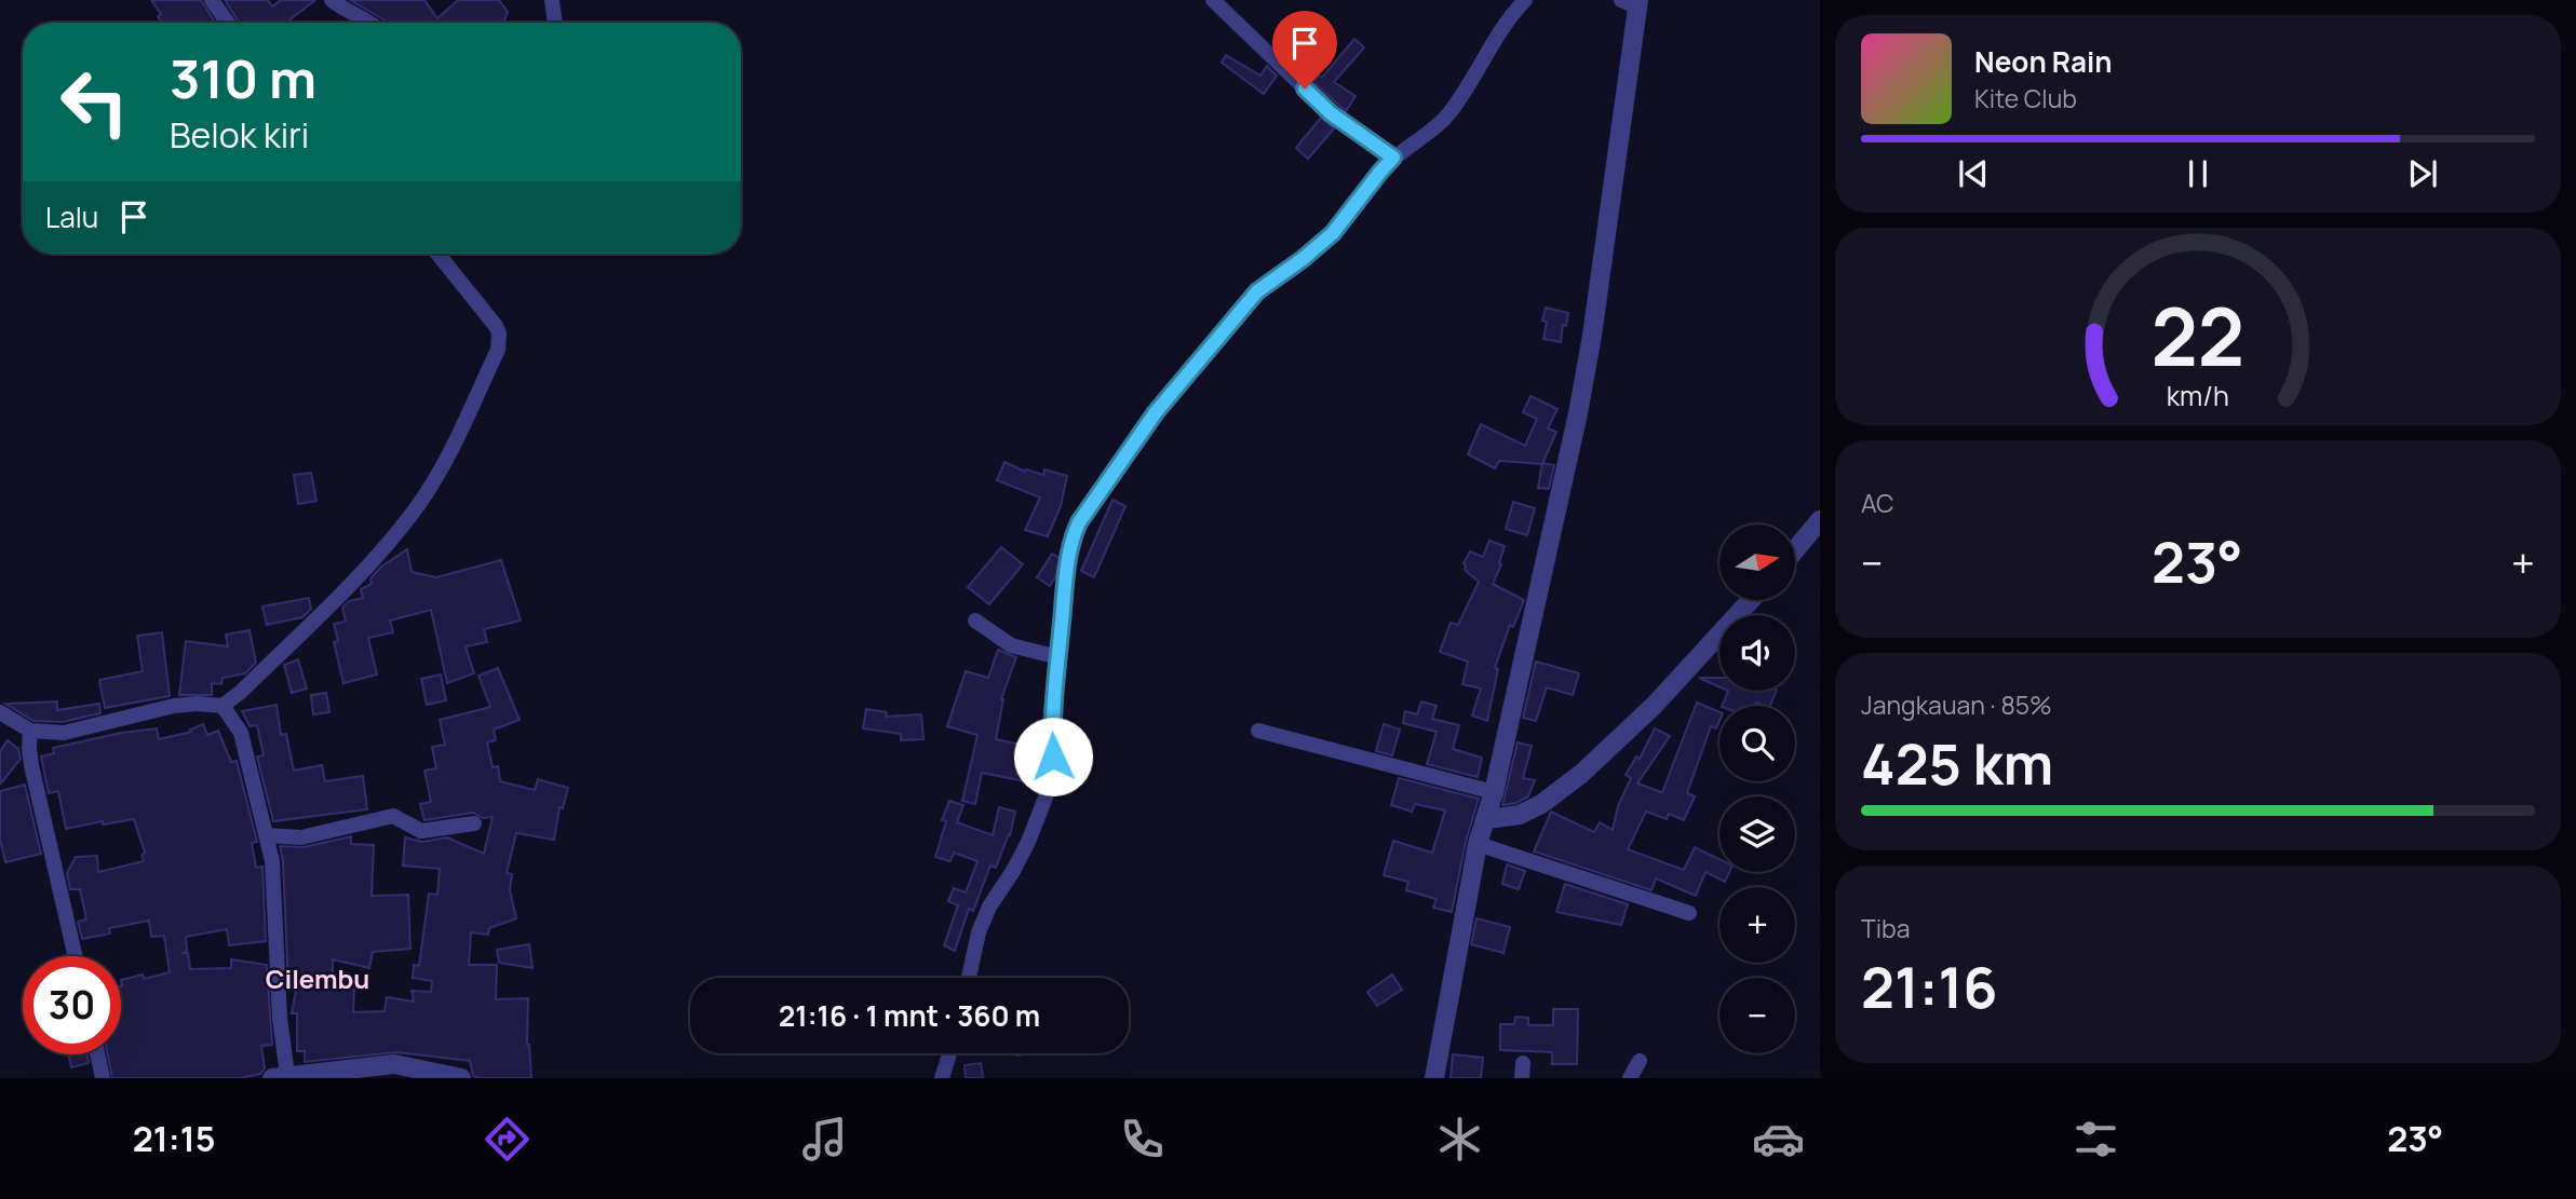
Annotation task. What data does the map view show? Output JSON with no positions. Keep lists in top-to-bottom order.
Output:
{
  "districts": ["Cilembu"],
  "north": "right",
  "page": {
    "turn": ["310 m", "Belok kiri"],
    "song": ["Neon Rain", "Kite Club"],
    "then": "Lalu",
    "tile": [
      "AC",
      ["Jangkauan · 85%", "425 km"],
      ["Tiba", "21:16"]
    ],
    "map_buttons": ["+", "−"],
    "heat": ["−", "23°", "+"],
    "limit": "30",
    "trip": "21:16 · 1 mnt · 360 m",
    "tabs": ["21:15", "23°"],
    "gauge": ["22", "km/h"]
  }
}
